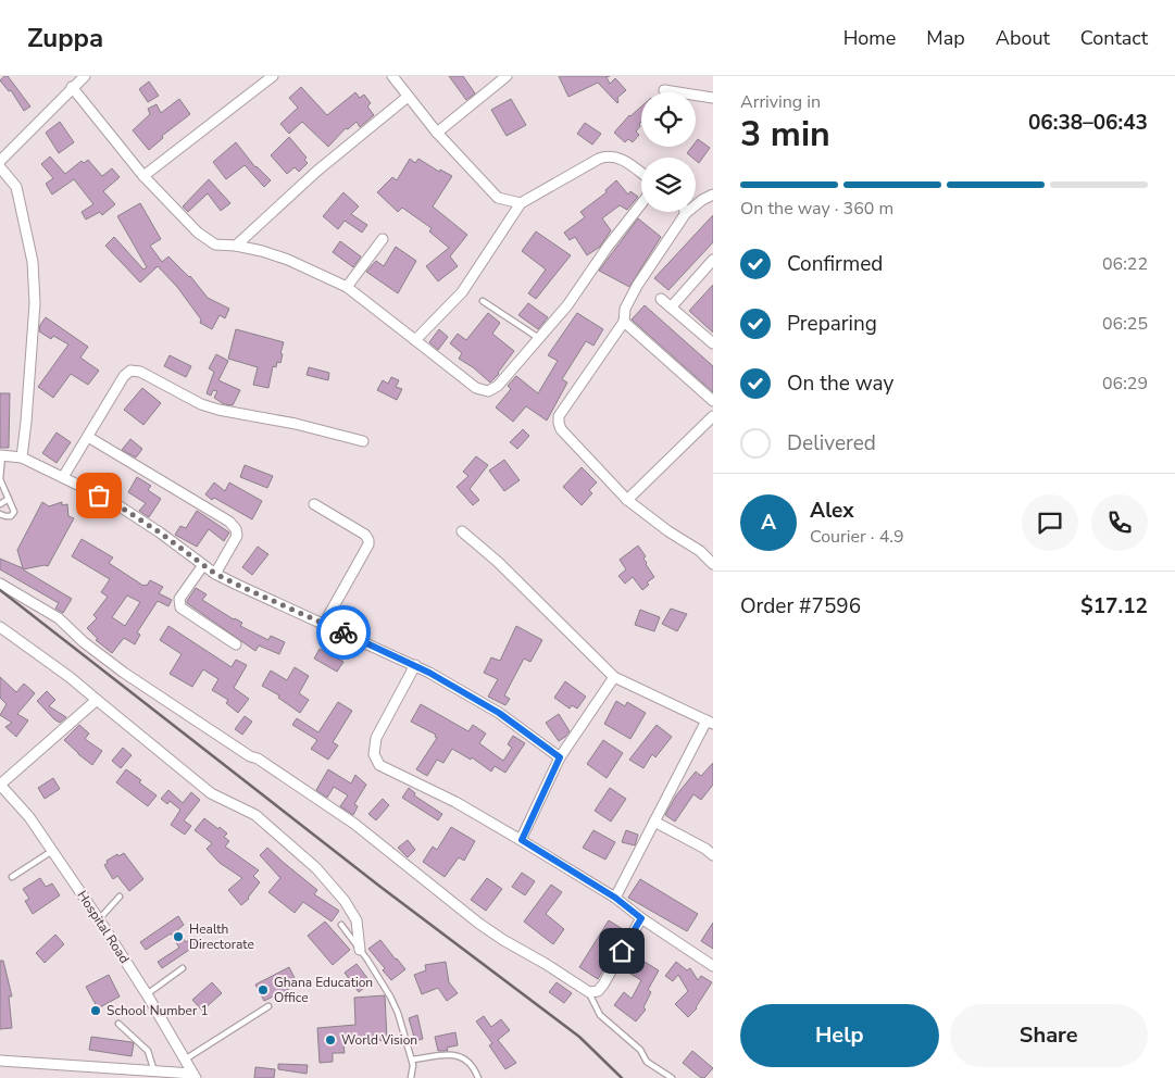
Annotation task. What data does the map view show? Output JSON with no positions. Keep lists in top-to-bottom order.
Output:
{
  "streets": {
    "street": ["Hospital Road"]
  },
  "places": [
    "Health Directorate",
    "Ghana Education Office",
    "School Number 1",
    "World Vision"
  ],
  "page": {
    "header": "Zuppa",
    "nav": [
      "Home",
      "Map",
      "About",
      "Contact"
    ],
    "heading": ["3 min", "Arriving in", "06:38–06:43"],
    "panel": [
      "Alex",
      "Courier · 4.9",
      "Order #7596",
      "$17.12"
    ],
    "bar": "On the way · 360 m",
    "list": [
      ["Confirmed", "06:22"],
      ["Preparing", "06:25"],
      ["On the way", "06:29"],
      "Delivered"
    ],
    "round": "A",
    "buttons": ["Help", "Share"]
  }
}
